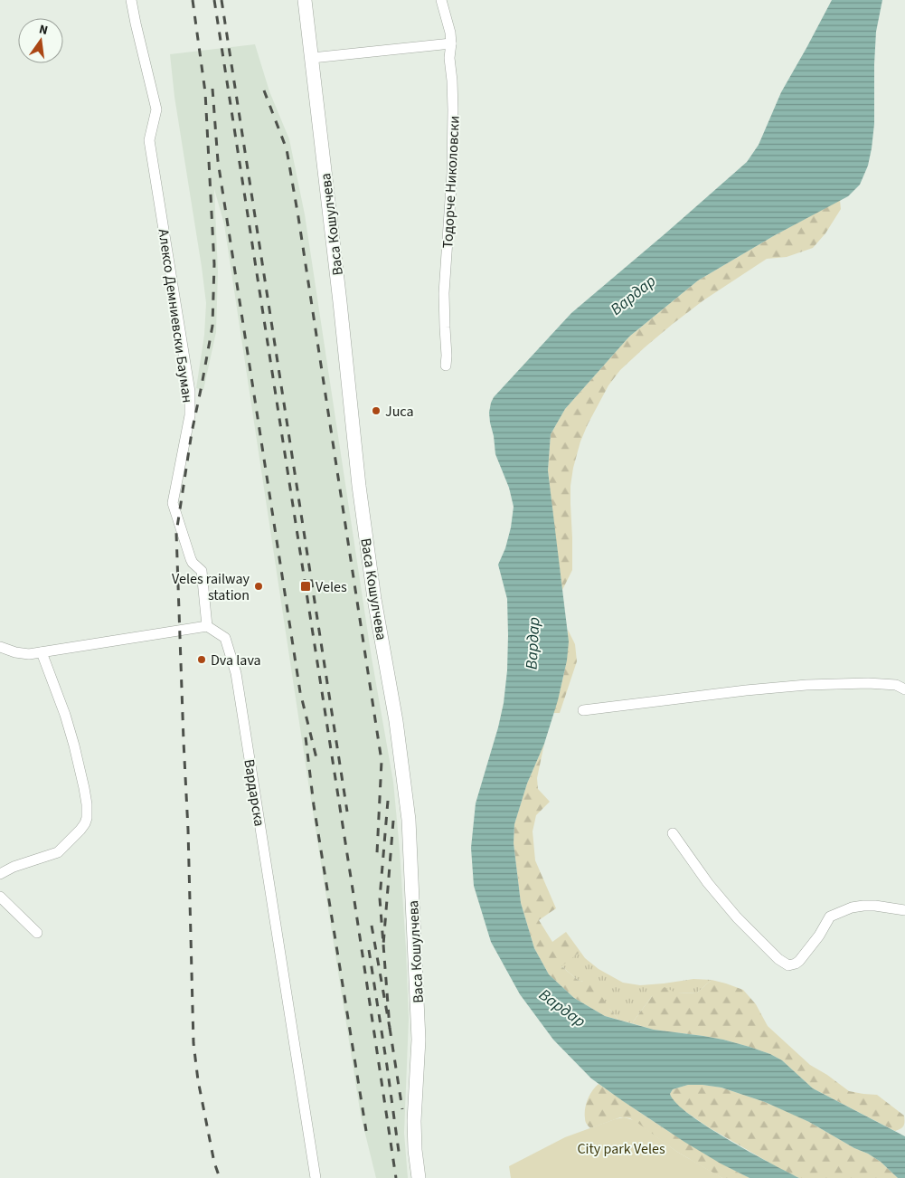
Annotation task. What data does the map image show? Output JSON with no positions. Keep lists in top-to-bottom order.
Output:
{
  "streets": {
    "main road": ["Васа Кошулчева"],
    "street": ["Тодорче Николовски", "Алексо Демниевски Бауман", "Вардарска"]
  },
  "crossings": [
    ["Алексо Демниевски Бауман", "Вардарска"]
  ],
  "water": ["Вардар"],
  "parks": ["City park Veles"],
  "places": {
    "other": ["Juca", "Veles railway station", "Dva lava"],
    "transit": ["Veles"]
  },
  "north": "top"
}
